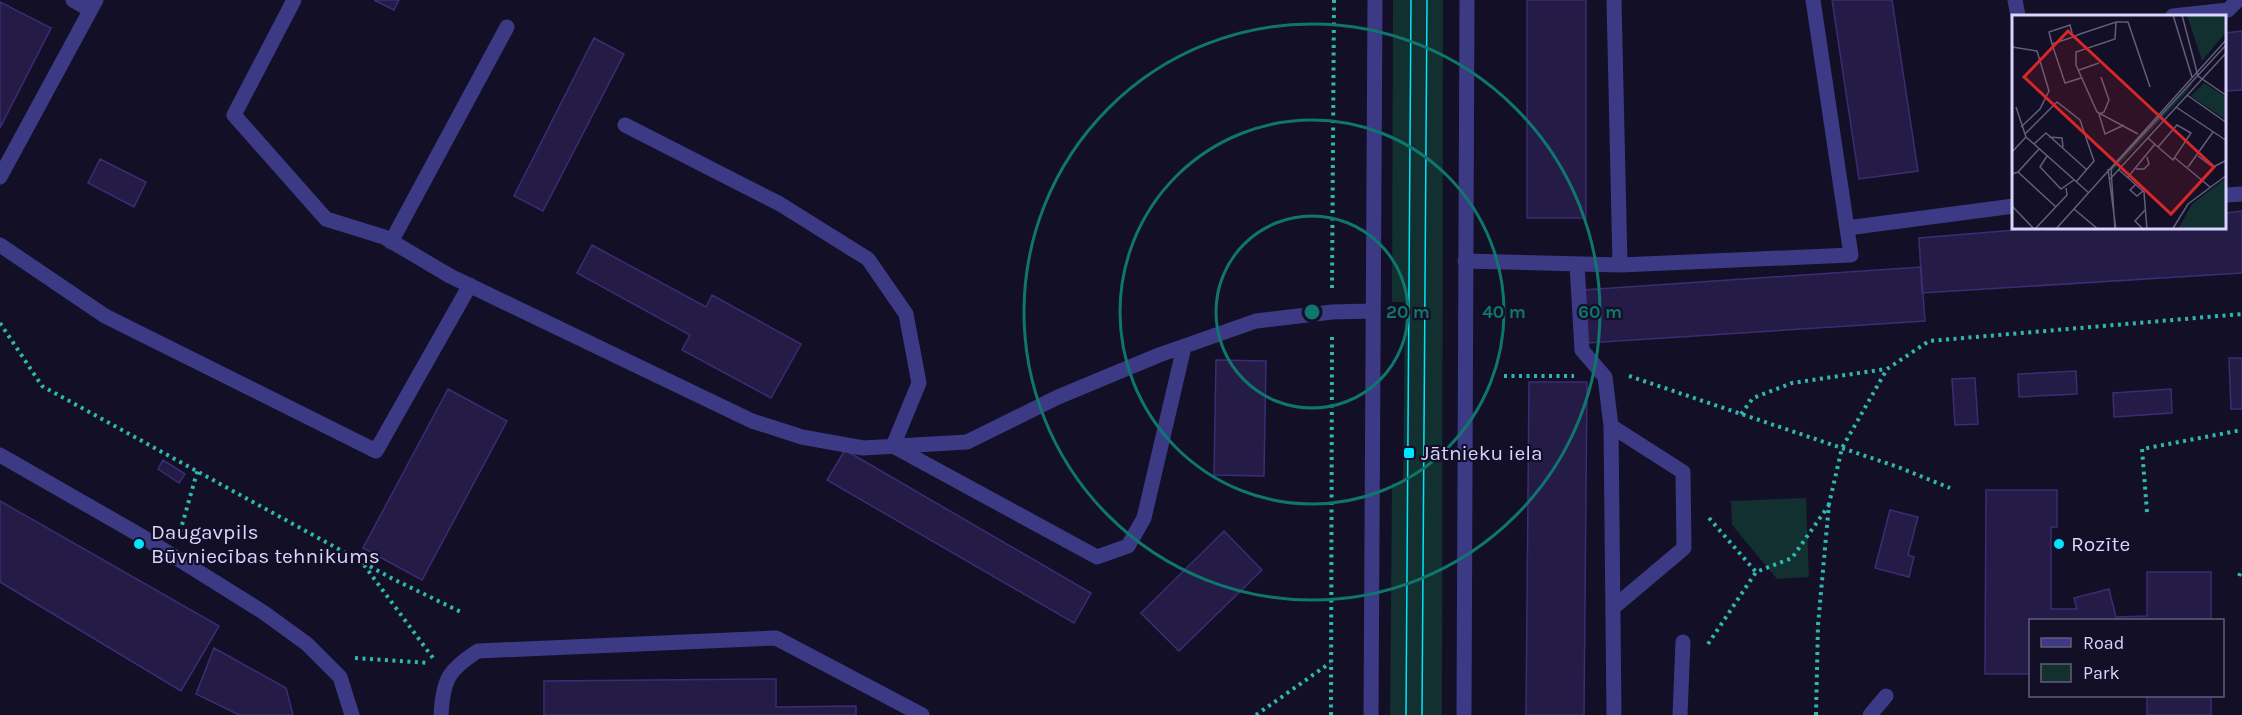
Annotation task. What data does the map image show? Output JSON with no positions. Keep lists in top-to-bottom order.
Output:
{
  "places": {
    "transit": ["Jātnieku iela"],
    "other": ["Daugavpils Būvniecības tehnikums", "Rozīte"]
  },
  "legend": ["Road", "Park"],
  "rings": ["20 m", "40 m", "60 m"]
}
